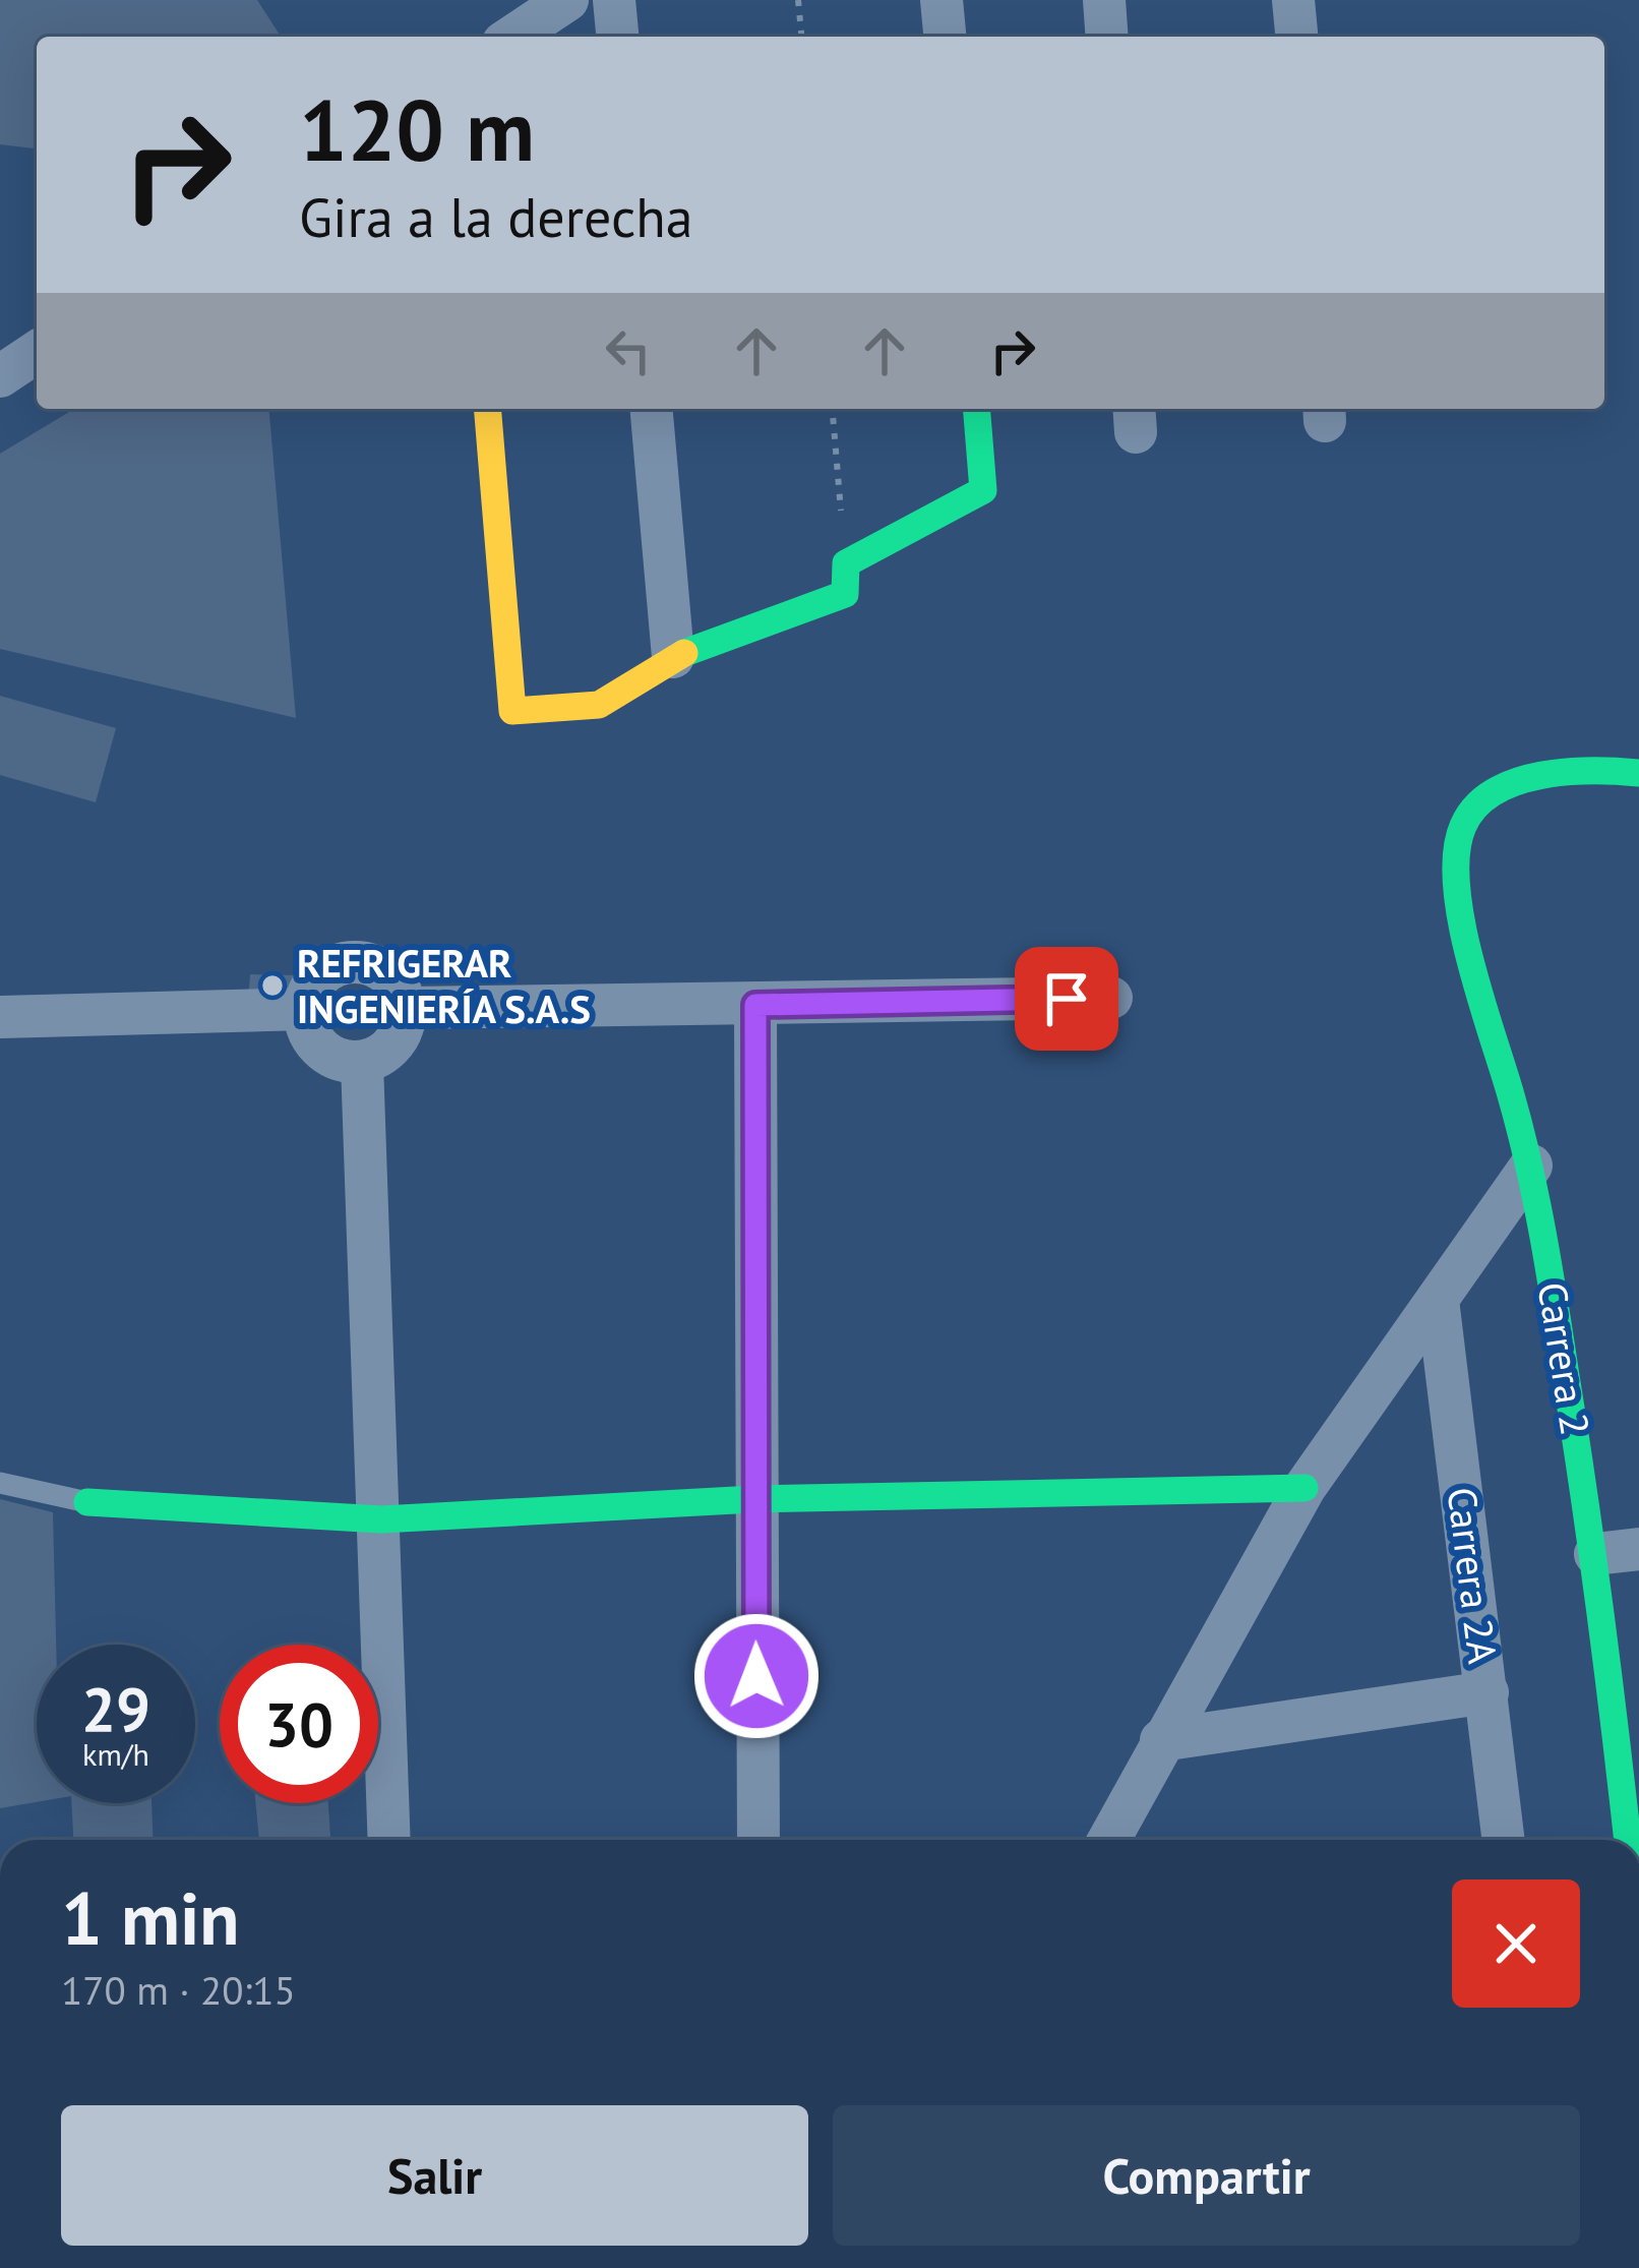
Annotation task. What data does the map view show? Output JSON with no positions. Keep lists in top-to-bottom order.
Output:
{
  "streets": {
    "street": ["Carrera 2", "Carrera 2A"]
  },
  "places": ["REFRIGERAR INGENIERÍA S.A.S"],
  "page": {
    "turn": ["120 m", "Gira a la derecha"],
    "speed": "29 km/h",
    "limit": "30",
    "heading": ["1 min", "170 m · 20:15"],
    "buttons": ["Salir", "Compartir"]
  }
}
